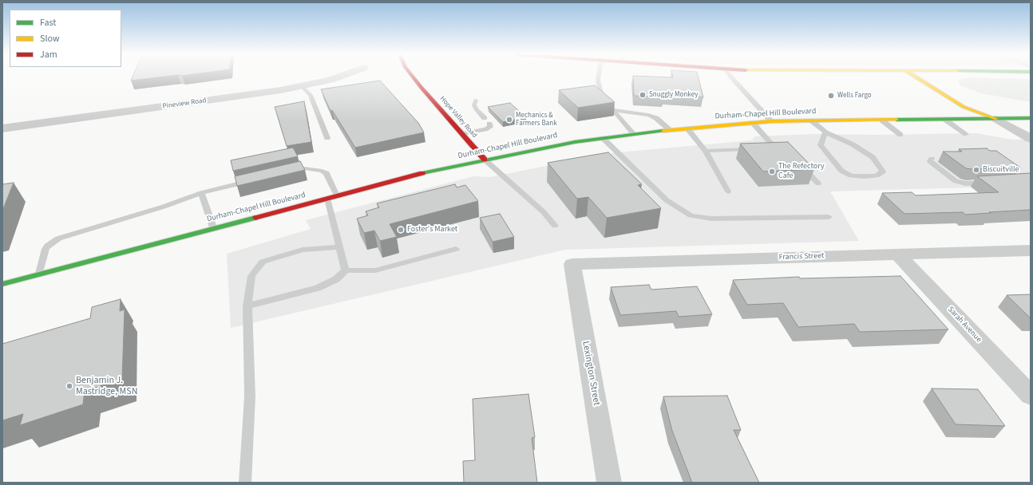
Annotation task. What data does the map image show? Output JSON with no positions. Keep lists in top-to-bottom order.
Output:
{
  "streets": {
    "street": [
      "Pineview Road",
      "Durham-Chapel Hill Boulevard",
      "Hope Valley Road",
      "Francis Street",
      "Sarah Avenue",
      "Lexington Street"
    ]
  },
  "crossings": [
    ["Durham-Chapel Hill Boulevard", "Hope Valley Road"],
    ["Francis Street", "Sarah Avenue"],
    ["Francis Street", "Lexington Street"]
  ],
  "places": [
    "Snuggly Monkey",
    "Wells Fargo",
    "Mechanics & Farmers Bank",
    "Biscuitville",
    "The Refectory Cafe",
    "Foster's Market",
    "Benjamin J. Mastridge, MSN"
  ],
  "legend": ["Fast", "Slow", "Jam"]
}
